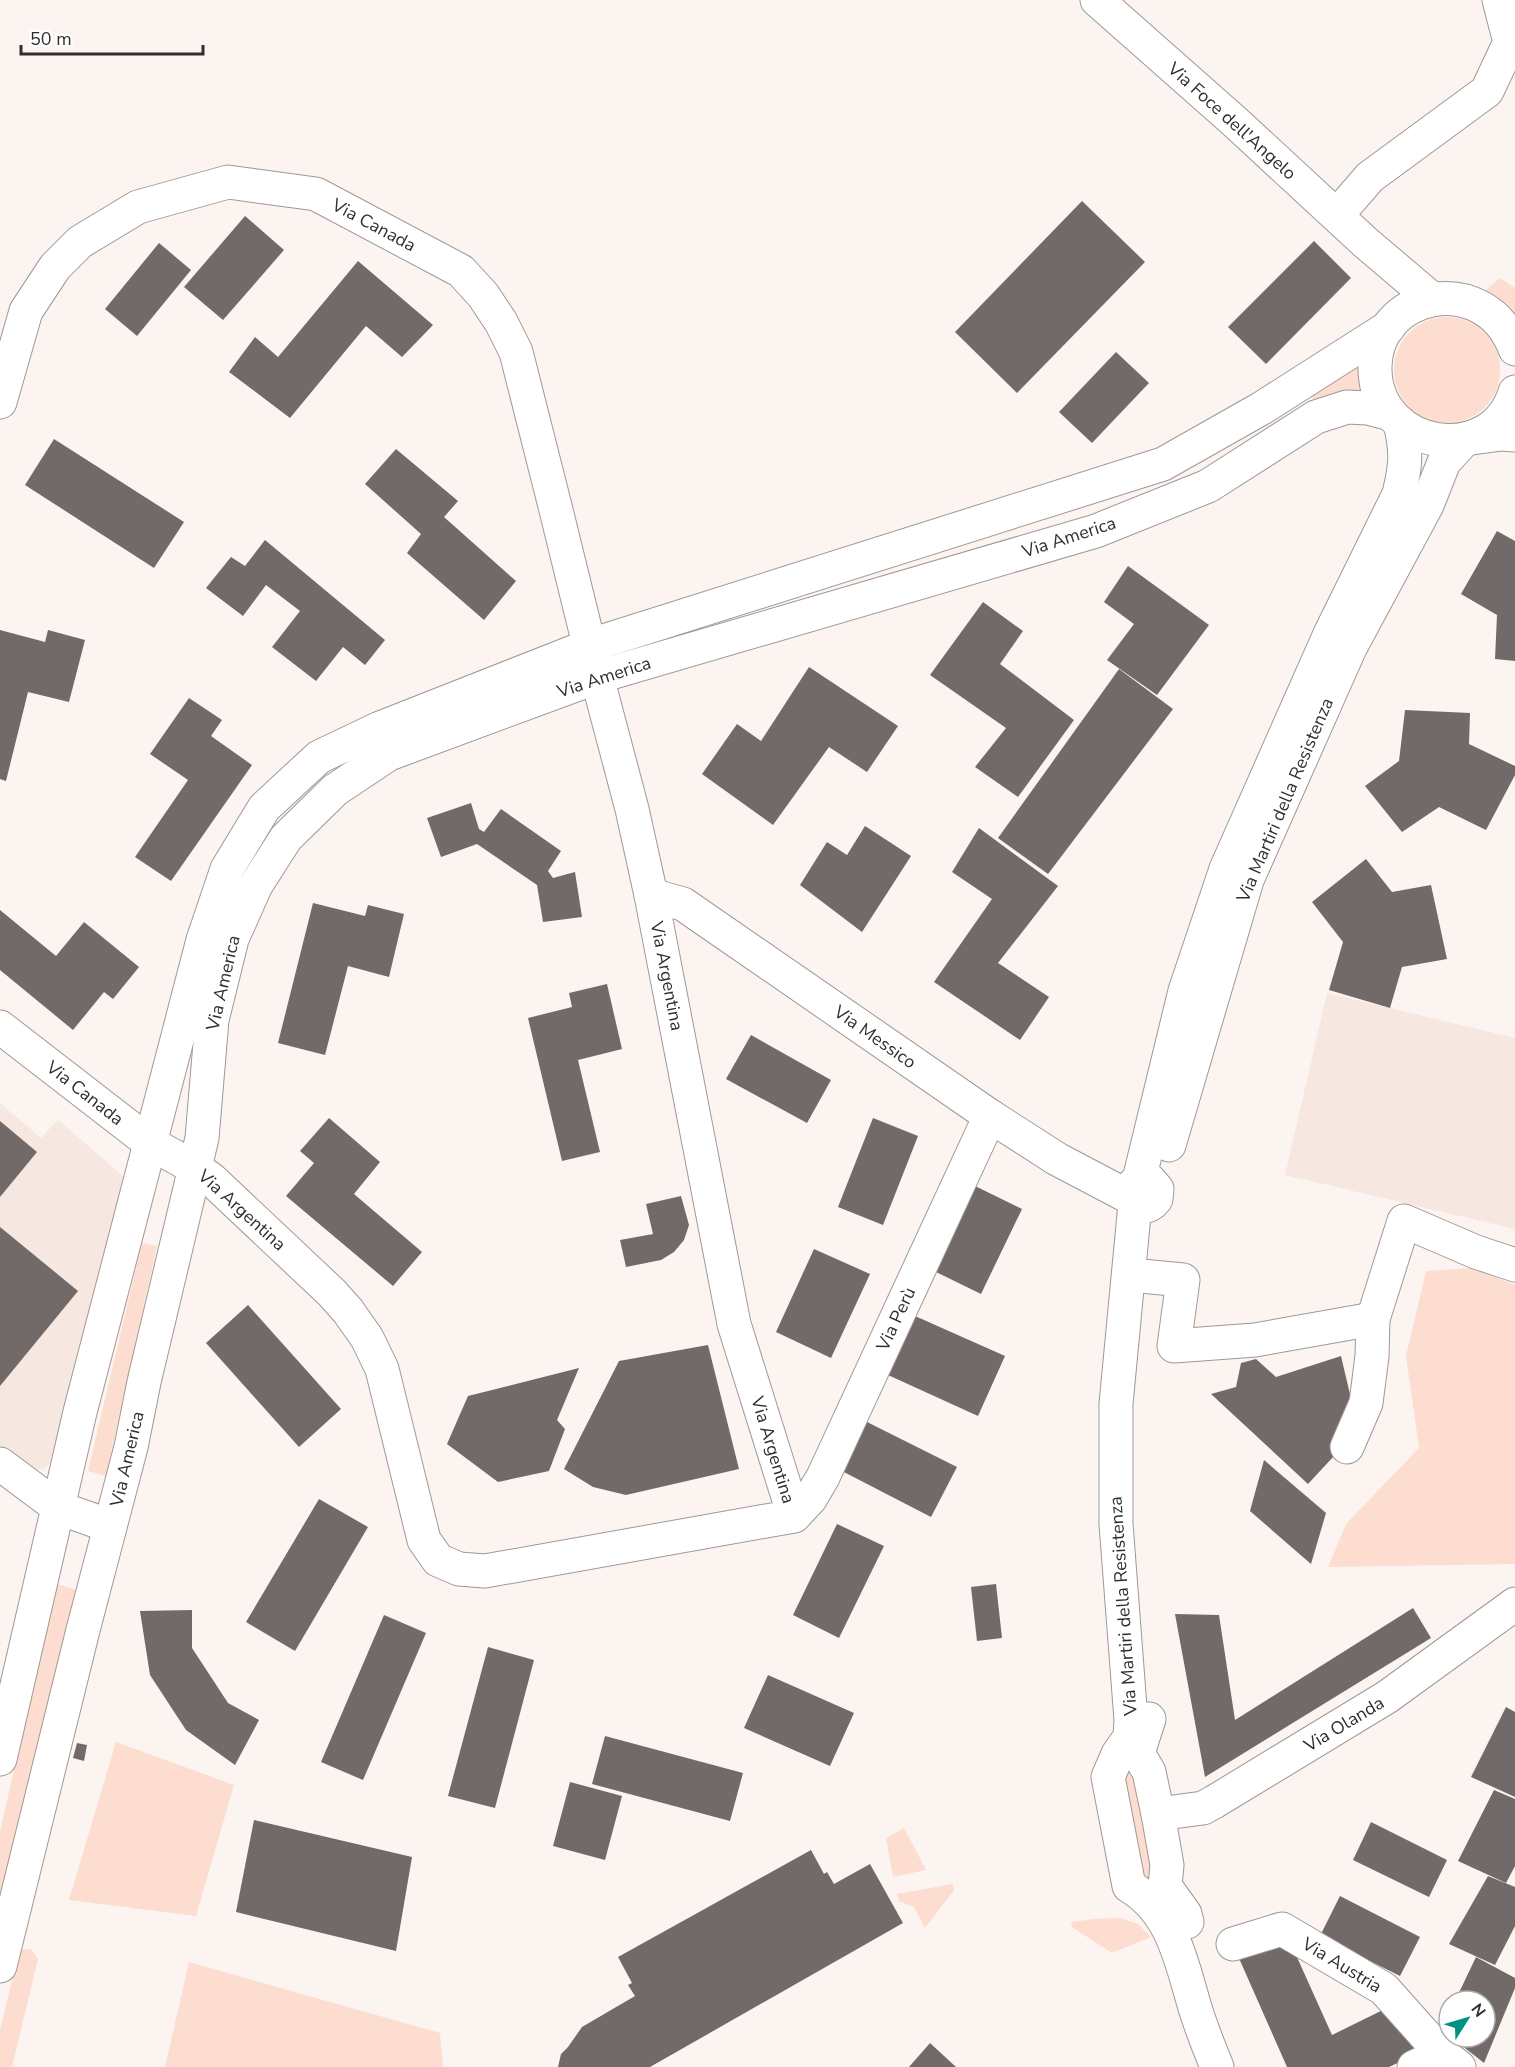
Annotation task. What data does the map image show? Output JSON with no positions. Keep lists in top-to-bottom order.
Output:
{
  "streets": {
    "street": [
      "Via Foce dell'Angelo",
      "Via Canada",
      "Via America",
      "Via Martiri della Resistenza",
      "Via Argentina",
      "Via Messico",
      "Via Perù",
      "Via Olanda",
      "Via Austria"
    ]
  },
  "crossings": [
    ["Via Foce dell'Angelo", "Via America"],
    ["Via Foce dell'Angelo", "Via Martiri della Resistenza"],
    ["Via Canada", "Via America"],
    ["Via Canada", "Via Argentina"],
    ["Via America", "Via Martiri della Resistenza"],
    ["Via America", "Via Argentina"],
    ["Via Martiri della Resistenza", "Via Messico"],
    ["Via Argentina", "Via Messico"],
    ["Via Argentina", "Via Perù"],
    ["Via Messico", "Via Perù"]
  ],
  "scale_bar": "50 m",
  "north": "top right"
}
